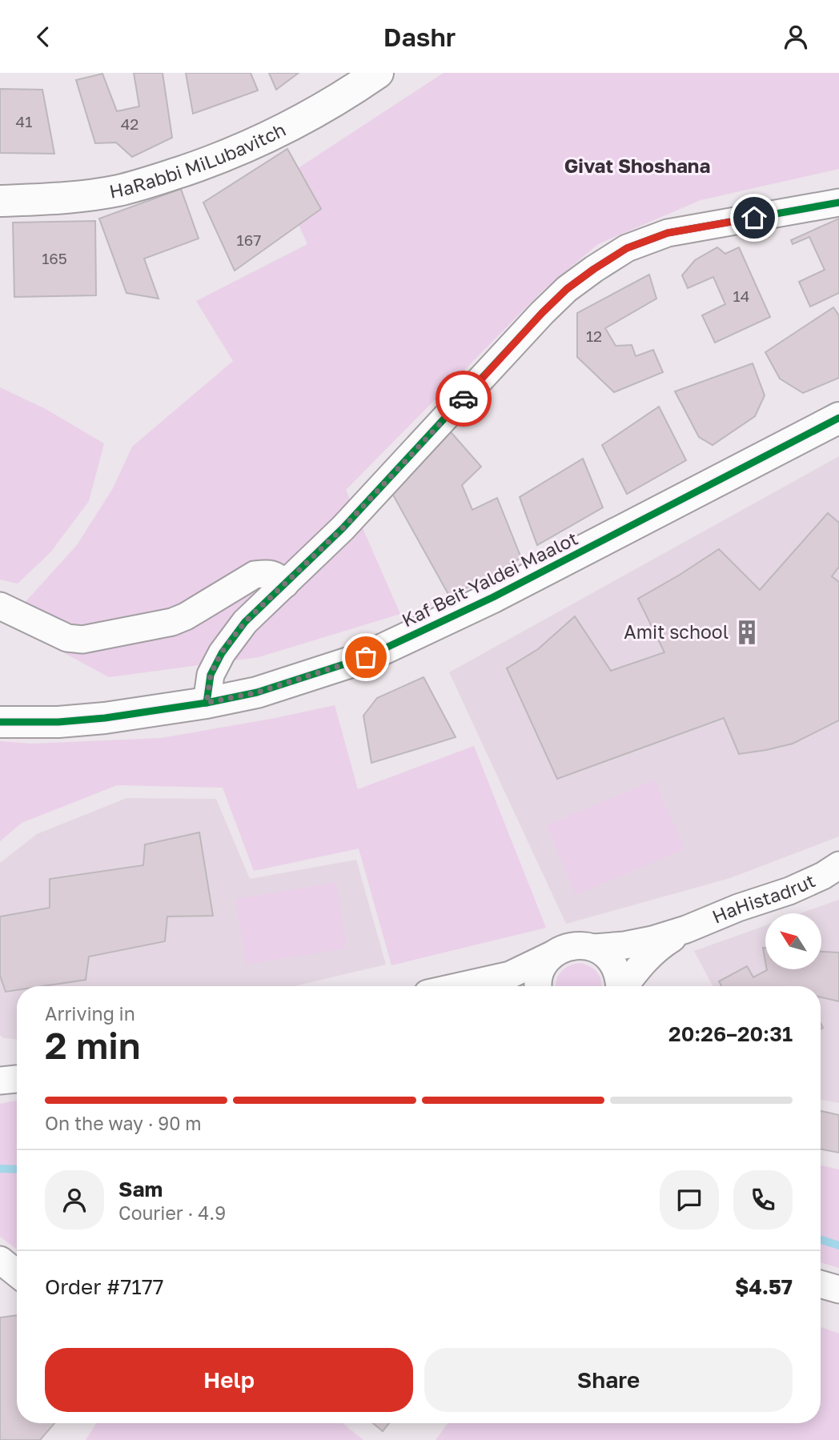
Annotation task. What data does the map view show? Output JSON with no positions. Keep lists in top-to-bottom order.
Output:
{
  "streets": {
    "street": ["HaRabbi MiLubavitch", "Kaf Beit Yaldei Maalot", "HaHistadrut"]
  },
  "districts": ["Givat Shoshana"],
  "places": {
    "building": ["Amit school"]
  },
  "house_numbers": [
    "41",
    "42",
    "167",
    "165",
    "14",
    "12"
  ],
  "north": "top left",
  "page": {
    "header": "Dashr",
    "heading": ["2 min", "Arriving in", "20:26–20:31"],
    "panel": [
      "Sam",
      "Courier · 4.9",
      "Order #7177",
      "$4.57"
    ],
    "bar": "On the way · 90 m",
    "buttons": ["Help", "Share"]
  }
}
